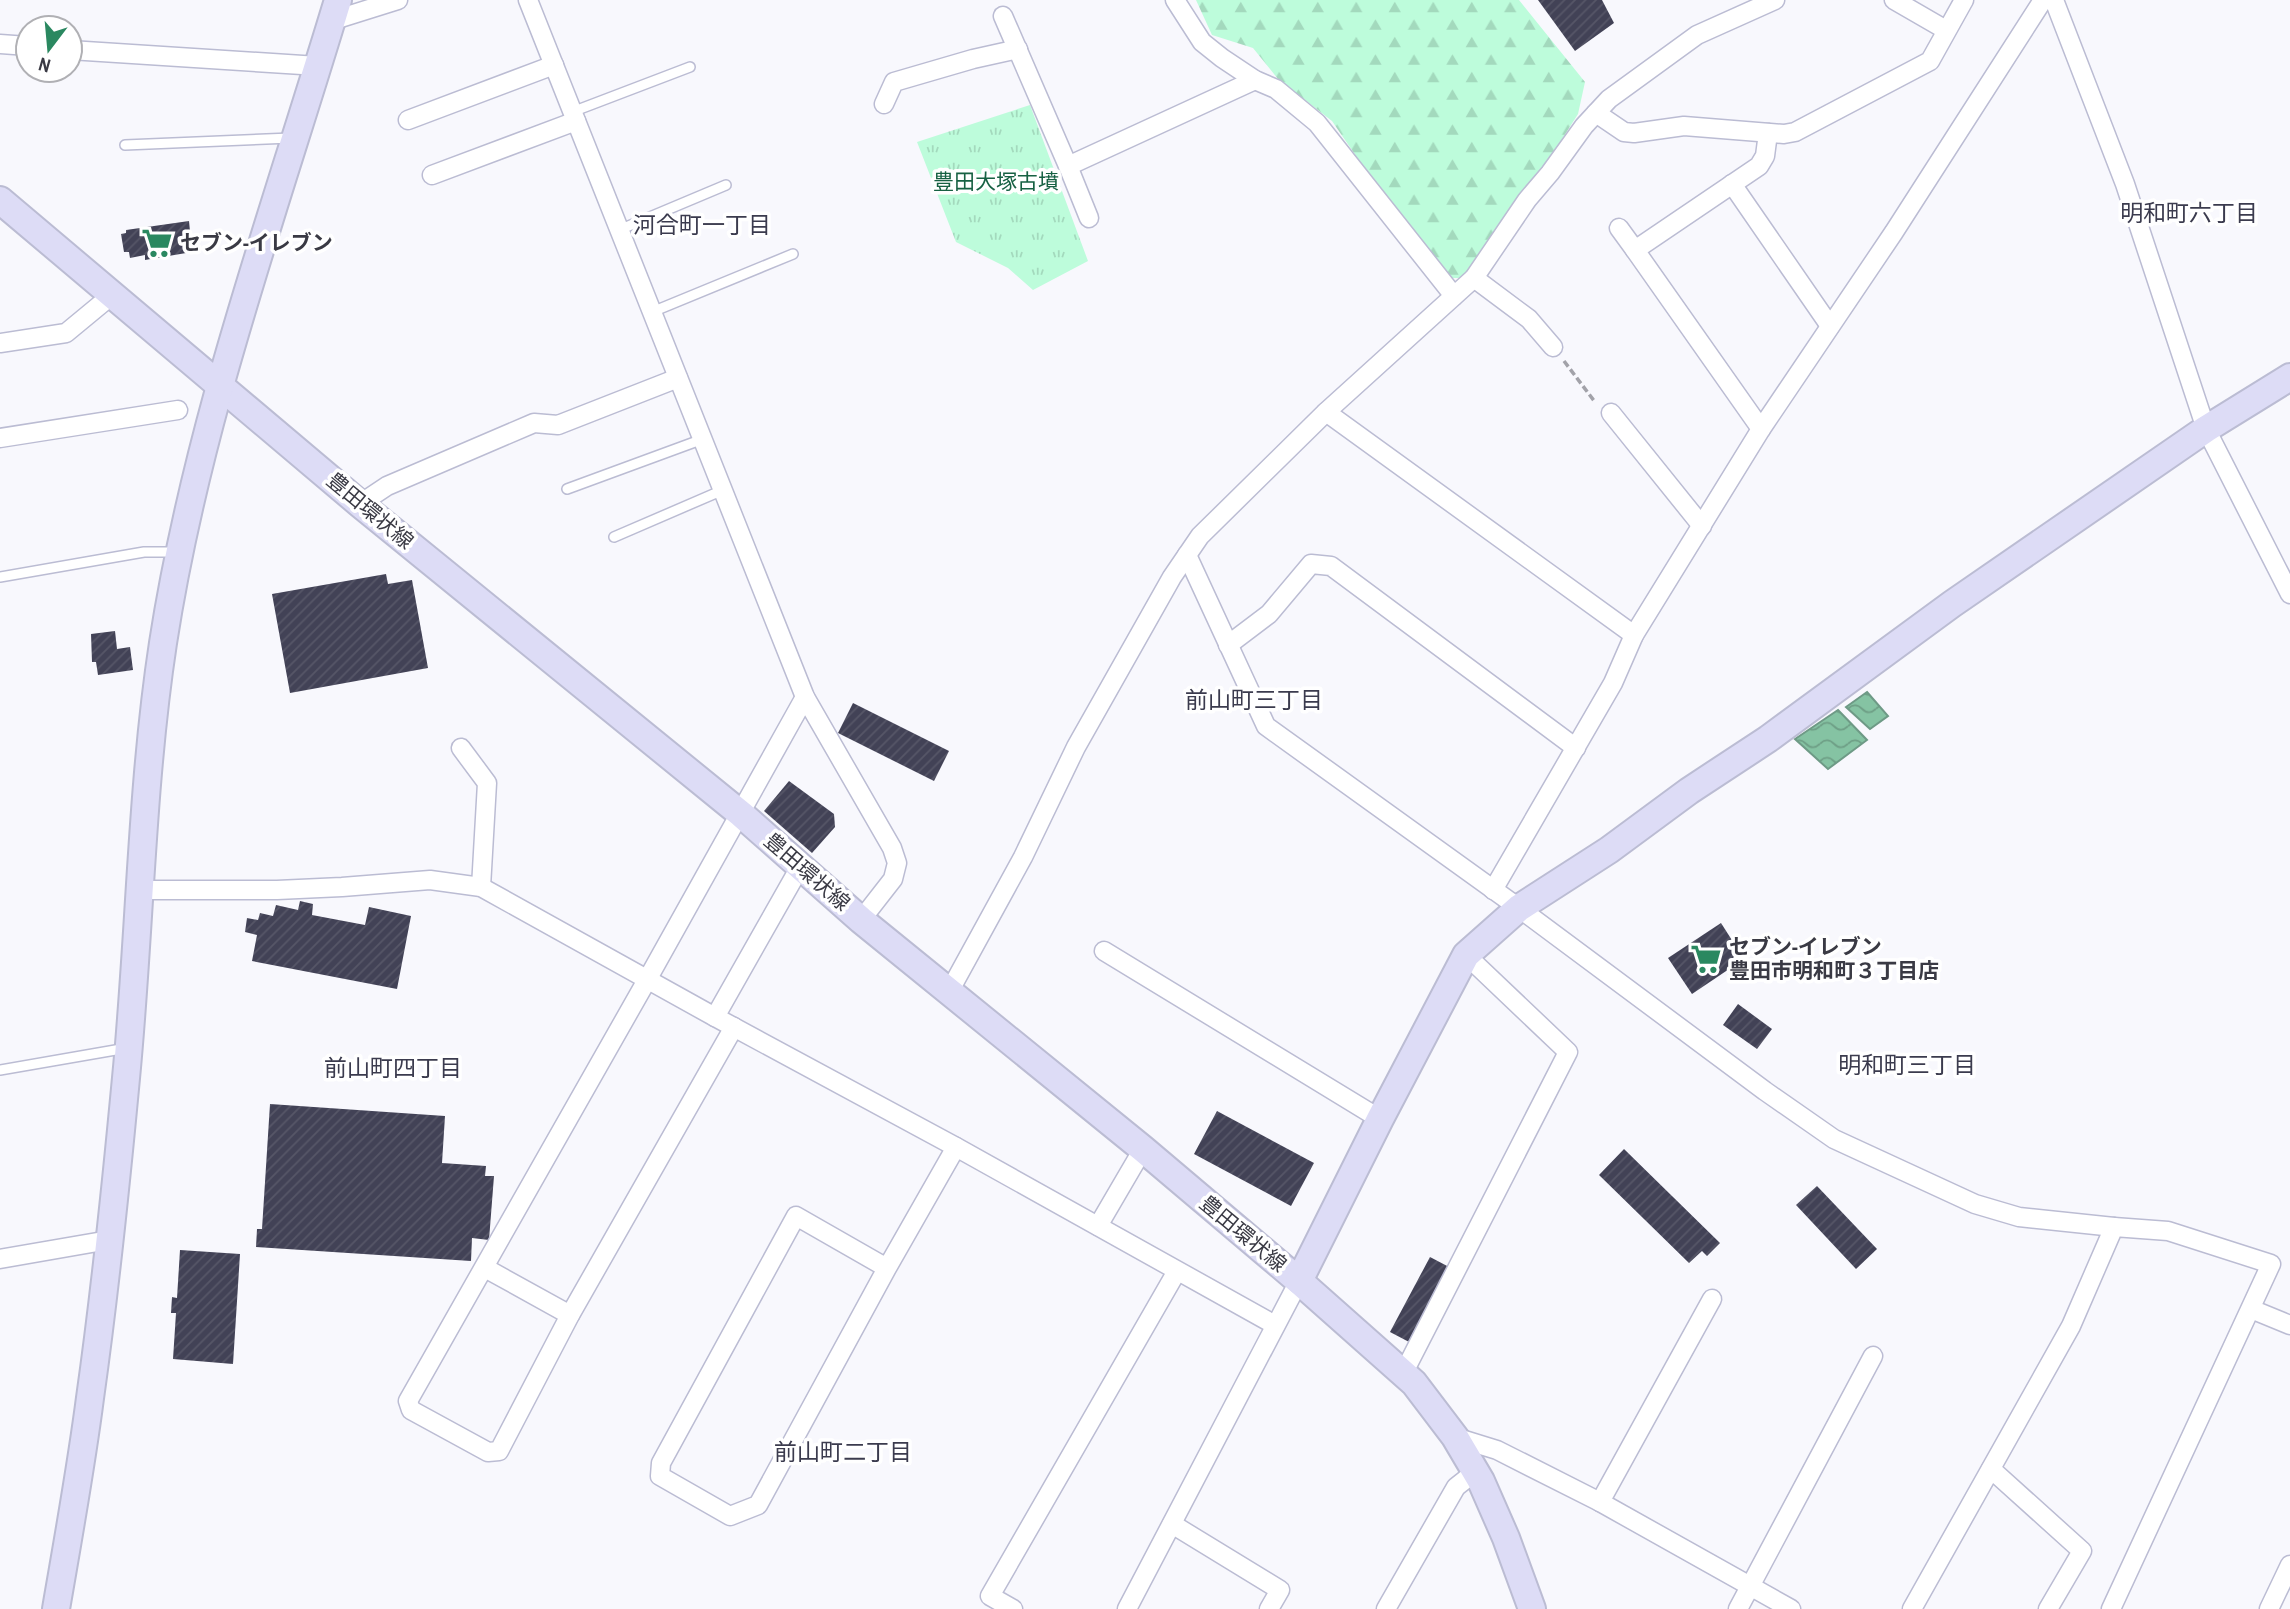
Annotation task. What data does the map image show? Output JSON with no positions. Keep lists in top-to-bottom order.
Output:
{
  "streets": {
    "street": ["豊田環状線"]
  },
  "districts": [
    "明和町六丁目",
    "河合町一丁目",
    "前山町三丁目",
    "明和町三丁目",
    "前山町四丁目",
    "前山町二丁目"
  ],
  "parks": ["豊田大塚古墳"],
  "places": {
    "supermarket": ["セブン-イレブン", "セブン-イレブン 豊田市明和町３丁目店"]
  },
  "north": "bottom"
}
